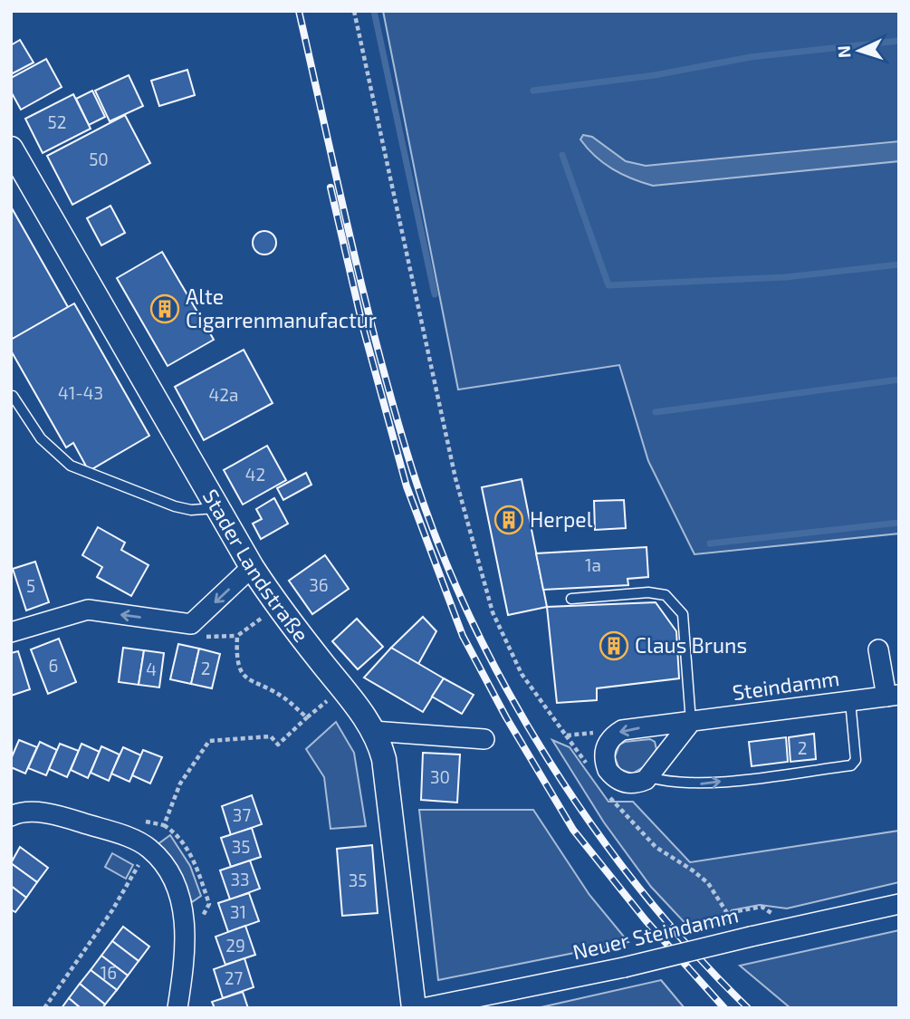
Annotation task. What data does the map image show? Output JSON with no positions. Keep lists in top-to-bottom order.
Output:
{
  "streets": {
    "street": ["Stader Landstraße", "Steindamm", "Neuer Steindamm"]
  },
  "places": {
    "building": ["Alte Cigarrenmanufactur", "Herpel", "Claus Bruns"]
  },
  "house_numbers": [
    "52",
    "50",
    "41-43",
    "42a",
    "42",
    "1a",
    "36",
    "5",
    "6",
    "2",
    "4",
    "2",
    "30",
    "37",
    "35",
    "33",
    "35",
    "31",
    "29",
    "16",
    "27"
  ],
  "north": "left"
}
